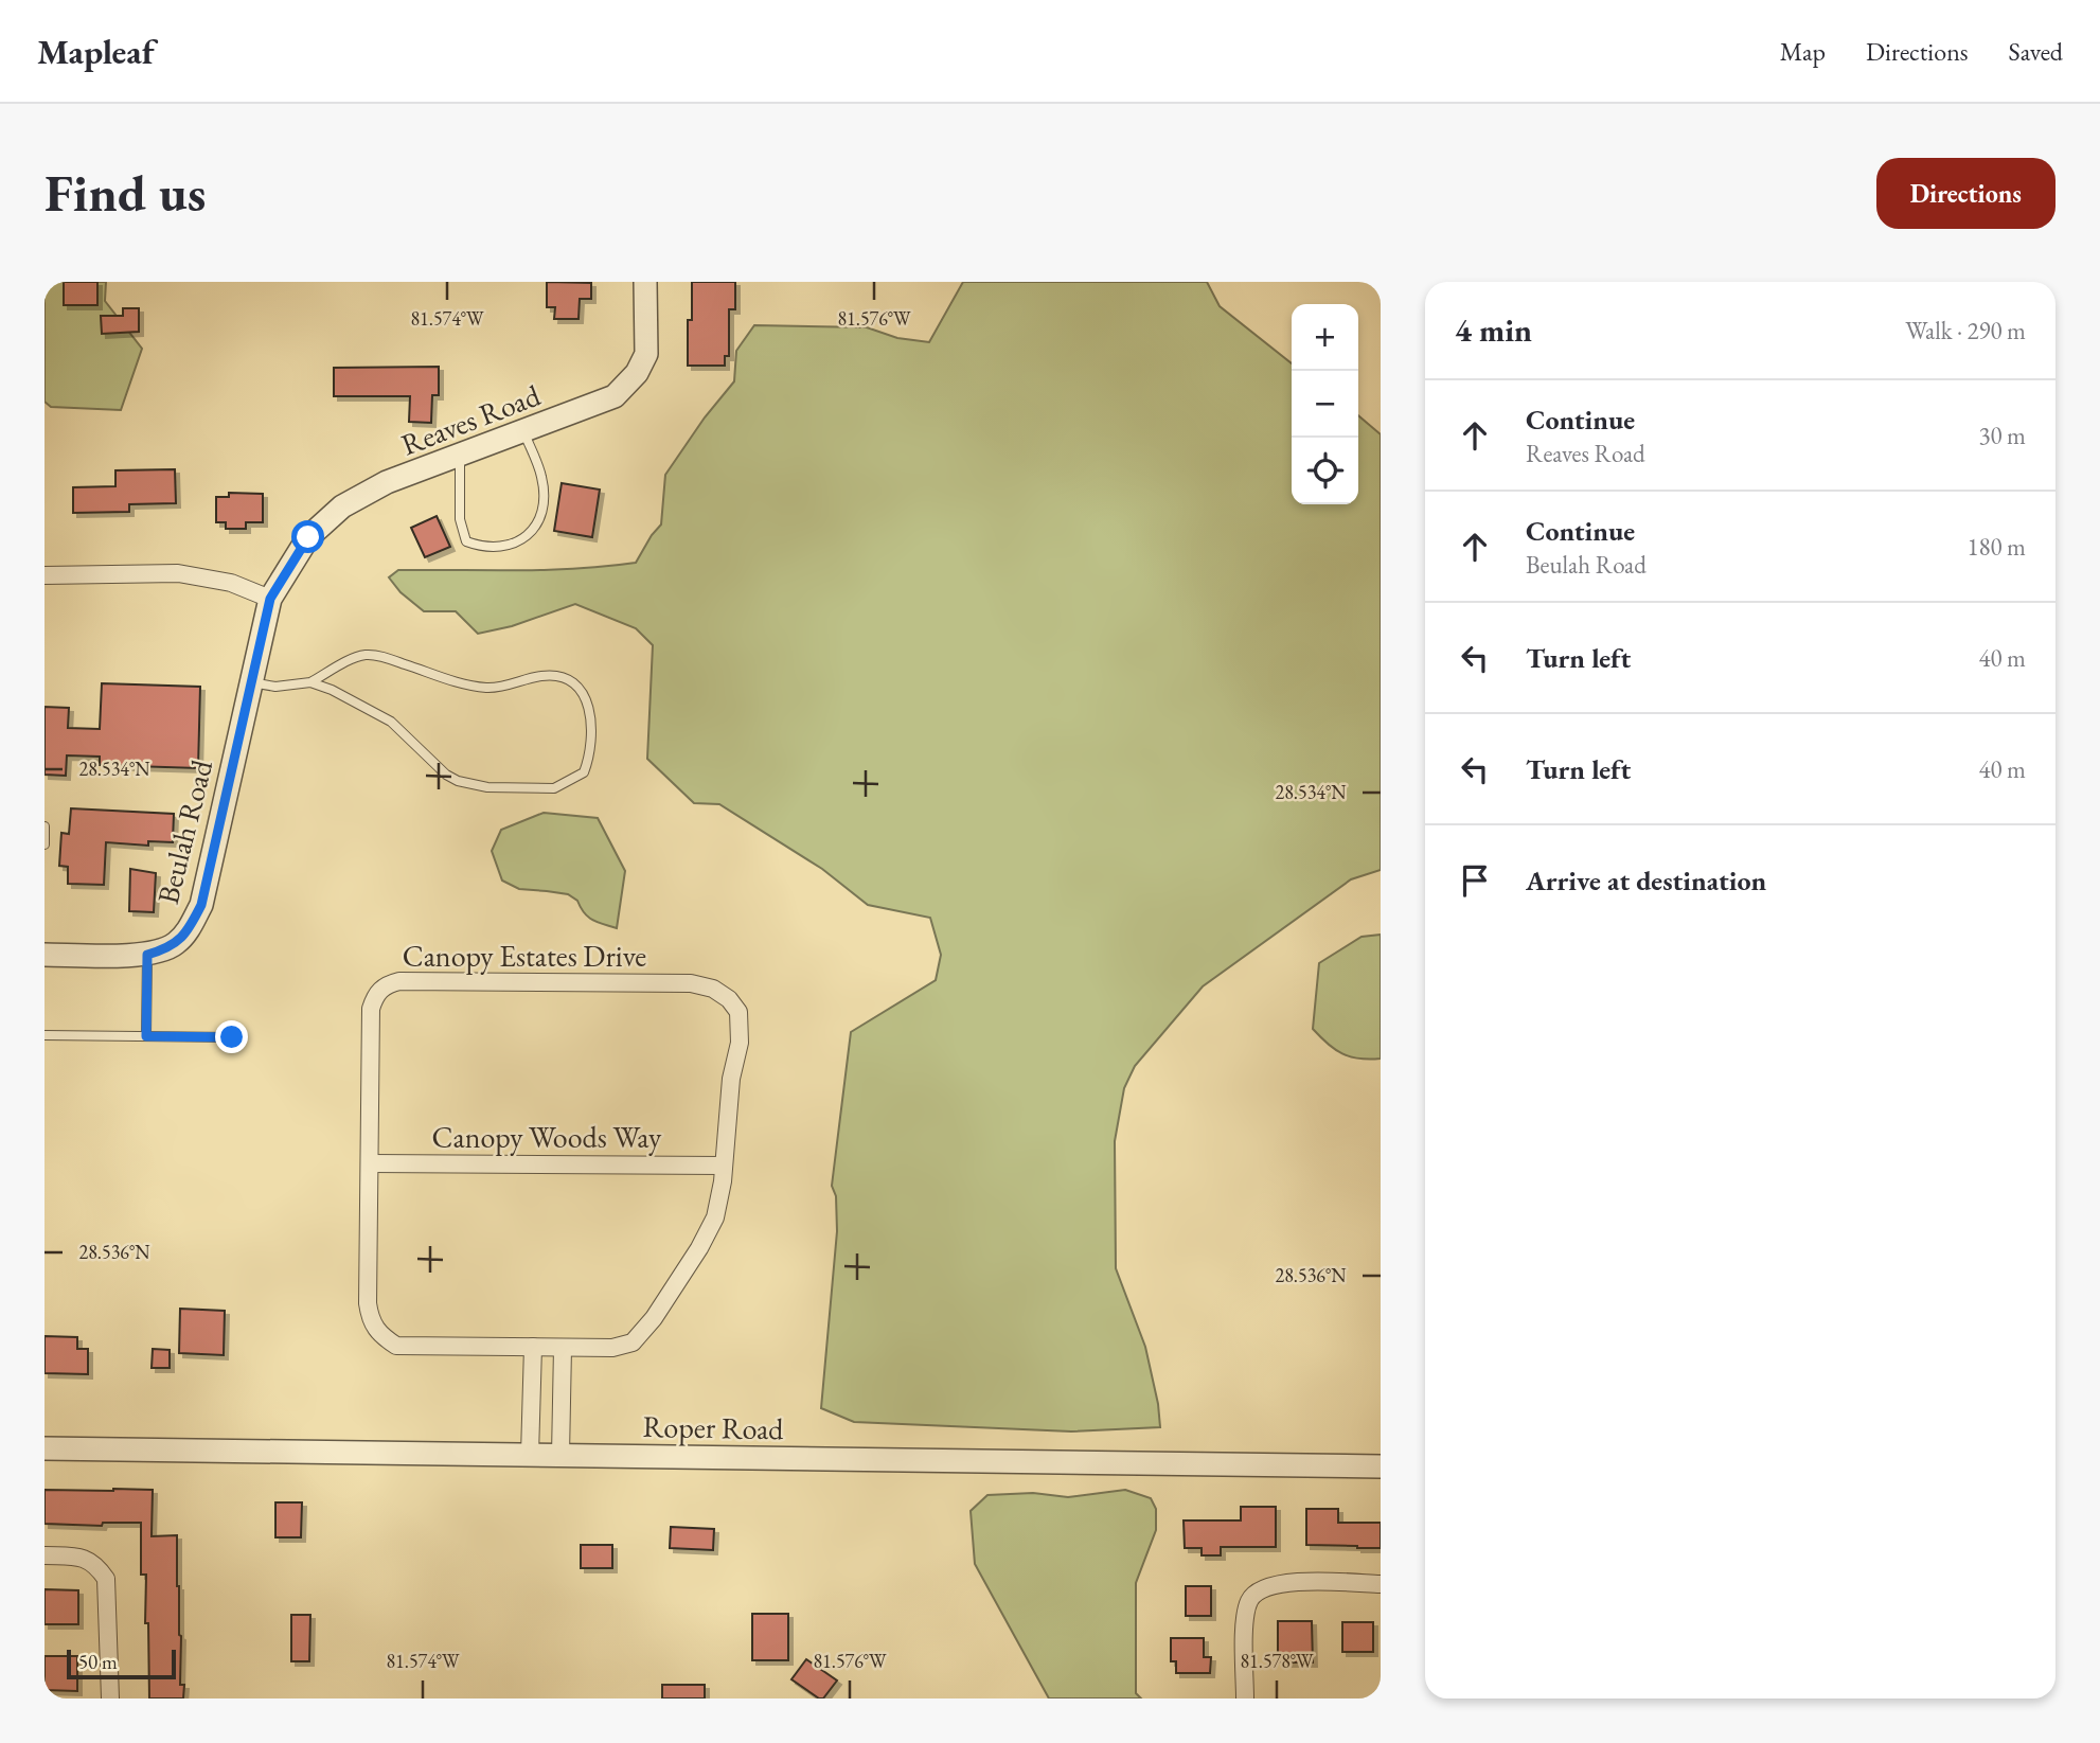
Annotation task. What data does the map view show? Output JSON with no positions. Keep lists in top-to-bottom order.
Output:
{
  "streets": {
    "street": [
      "Reaves Road",
      "Beulah Road",
      "Canopy Estates Drive",
      "Canopy Woods Way",
      "Roper Road"
    ]
  },
  "crossings": [
    ["Reaves Road", "Beulah Road"],
    ["Canopy Estates Drive", "Canopy Woods Way"]
  ],
  "scale_bar": "50 m",
  "page": {
    "header": "Mapleaf",
    "nav": ["Map", "Directions", "Saved"],
    "buttons": "Directions",
    "title": "Find us",
    "heading": ["4 min", "Walk · 290 m"],
    "map_buttons": ["+", "−"],
    "list": [
      ["Continue", "Reaves Road", "30 m"],
      ["Continue", "Beulah Road", "180 m"],
      ["Turn left", "40 m"],
      ["Turn left", "40 m"],
      "Arrive at destination"
    ],
    "scale": "50 m"
  },
  "coordinates": [
    "81.574°W",
    "81.576°W",
    "28.534°N",
    "28.536°N",
    "81.578°W"
  ]
}
